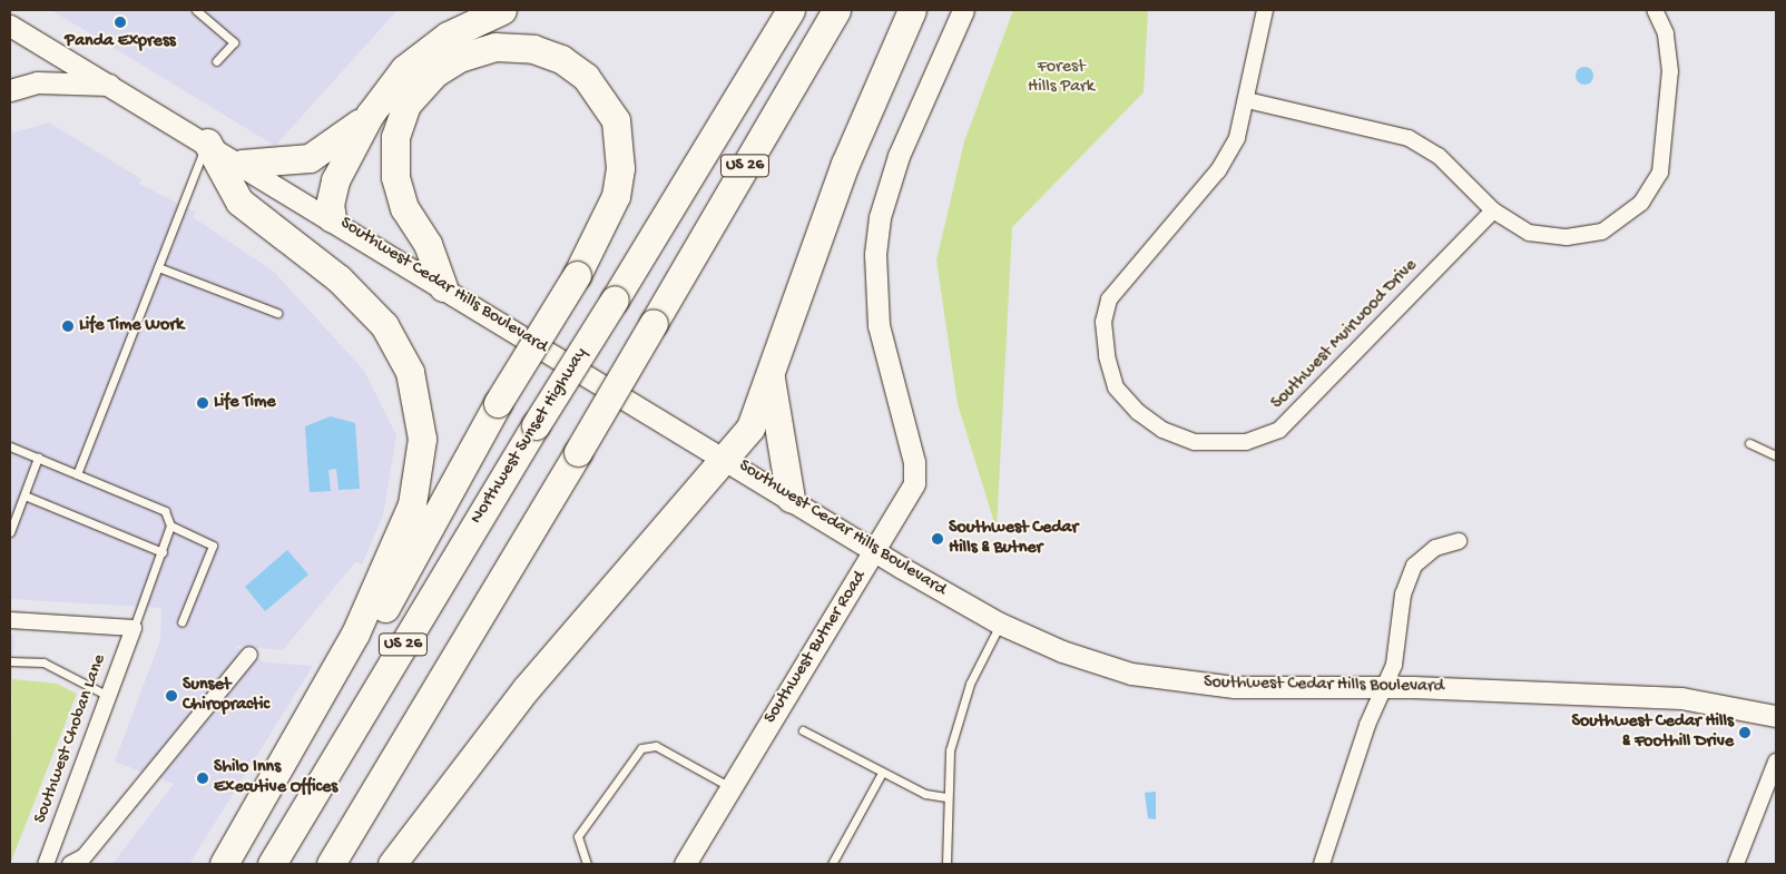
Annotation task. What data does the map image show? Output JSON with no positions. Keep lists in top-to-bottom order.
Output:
{
  "streets": {
    "highway": ["US 26", "Northwest Sunset Highway"],
    "main road": ["Southwest Cedar Hills Boulevard", "Southwest Butner Road"],
    "street": ["Southwest Muirwood Drive", "Southwest Choban Lane"]
  },
  "crossings": [
    ["Southwest Cedar Hills Boulevard", "Southwest Butner Road"]
  ],
  "parks": ["Forest Hills Park"],
  "places": [
    "Panda Express",
    "Life Time Work",
    "Life Time",
    "Southwest Cedar Hills & Butner",
    "Sunset Chiropractic",
    "Southwest Cedar Hills & Foothill Drive",
    "Shilo Inns Executive Offices"
  ]
}
